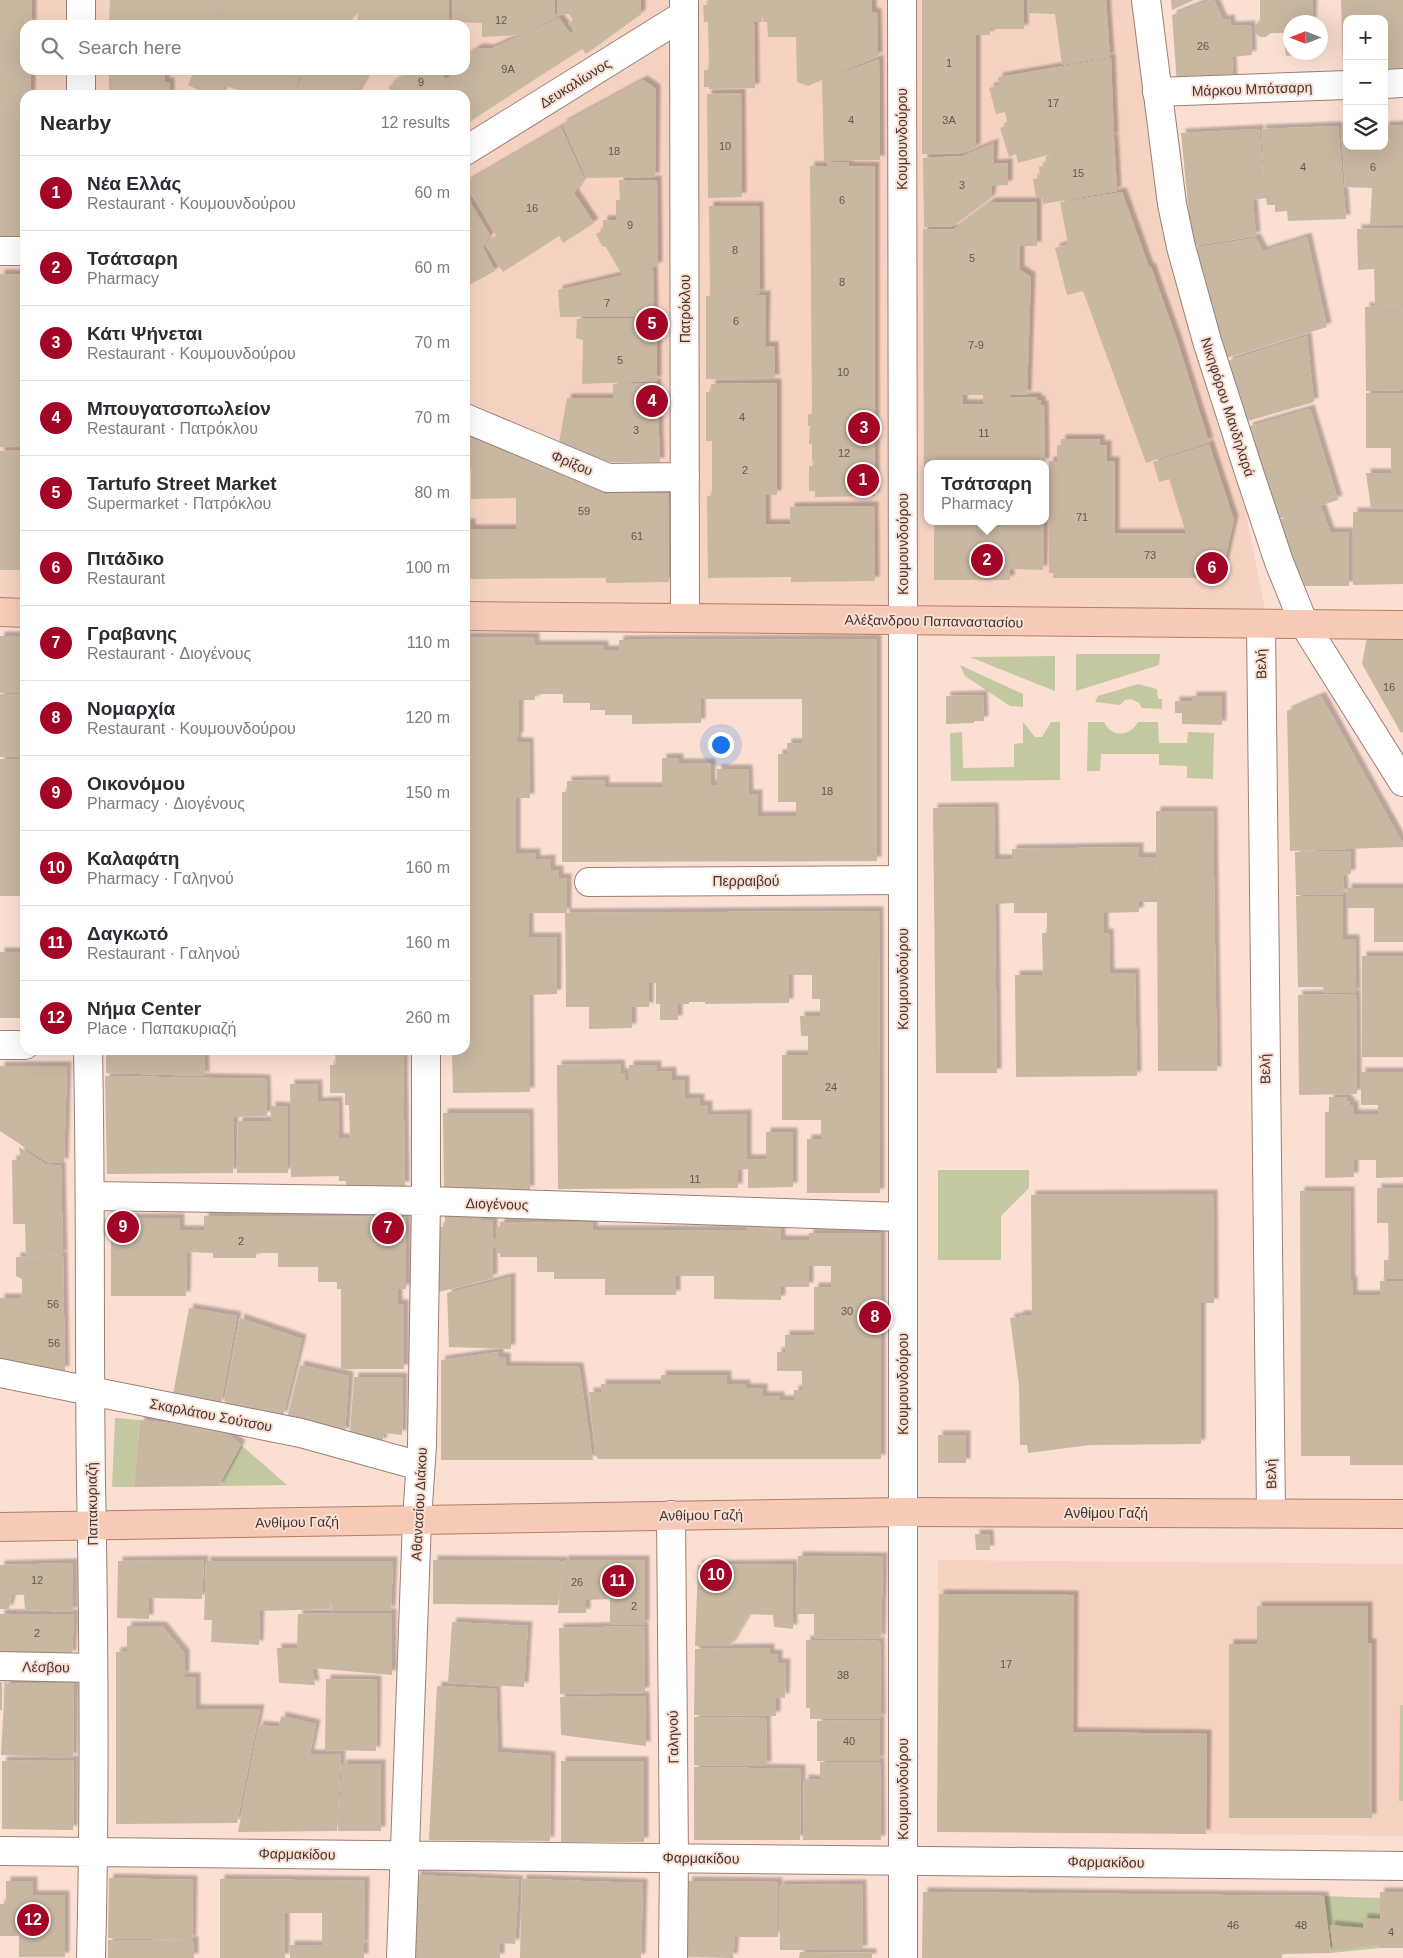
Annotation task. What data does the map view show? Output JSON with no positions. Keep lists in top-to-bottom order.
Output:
{
  "streets": {
    "main road": ["Αλέξανδρου Παπαναστασίου", "Ανθίμου Γαζή"],
    "street": [
      "Δευκαλίωνος",
      "Μάρκου Μπότσαρη",
      "Κουμουνδούρου",
      "Πατρόκλου",
      "Νικηφόρου Μανδηλαρά",
      "Φρίξου",
      "Βελή",
      "Περραιβού",
      "Διογένους",
      "Σκαρλάτου Σούτσου",
      "Παπακυριαζή",
      "Αθανασίου Διάκου",
      "Λέσβου",
      "Γαληνού",
      "Φαρμακίδου"
    ]
  },
  "crossings": [
    ["Δευκαλίωνος", "Πατρόκλου"],
    ["Μάρκου Μπότσαρη", "Νικηφόρου Μανδηλαρά"],
    ["Κουμουνδούρου", "Αλέξανδρου Παπαναστασίου"],
    ["Κουμουνδούρου", "Περραιβού"],
    ["Κουμουνδούρου", "Διογένους"],
    ["Κουμουνδούρου", "Ανθίμου Γαζή"],
    ["Κουμουνδούρου", "Φαρμακίδου"],
    ["Πατρόκλου", "Φρίξου"],
    ["Πατρόκλου", "Αλέξανδρου Παπαναστασίου"],
    ["Νικηφόρου Μανδηλαρά", "Αλέξανδρου Παπαναστασίου"],
    ["Αλέξανδρου Παπαναστασίου", "Βελή"],
    ["Βελή", "Ανθίμου Γαζή"],
    ["Διογένους", "Παπακυριαζή"],
    ["Διογένους", "Αθανασίου Διάκου"],
    ["Σκαρλάτου Σούτσου", "Παπακυριαζή"],
    ["Σκαρλάτου Σούτσου", "Αθανασίου Διάκου"],
    ["Παπακυριαζή", "Ανθίμου Γαζή"],
    ["Παπακυριαζή", "Λέσβου"],
    ["Παπακυριαζή", "Φαρμακίδου"],
    ["Αθανασίου Διάκου", "Ανθίμου Γαζή"],
    ["Αθανασίου Διάκου", "Φαρμακίδου"],
    ["Ανθίμου Γαζή", "Γαληνού"],
    ["Γαληνού", "Φαρμακίδου"]
  ],
  "house_numbers": [
    "12",
    "26",
    "1",
    "9Α",
    "9",
    "17",
    "4",
    "3A",
    "10",
    "18",
    "4",
    "6",
    "15",
    "3",
    "6",
    "16",
    "9",
    "8",
    "5",
    "8",
    "7",
    "6",
    "7-9",
    "5",
    "10",
    "4",
    "3",
    "11",
    "12",
    "2",
    "59",
    "71",
    "61",
    "73",
    "16",
    "18",
    "24",
    "11",
    "2",
    "56",
    "30",
    "56",
    "12",
    "26",
    "2",
    "2",
    "17",
    "38",
    "40",
    "46",
    "48",
    "4"
  ],
  "north": "left",
  "page": {
    "map_buttons": ["+", "−"],
    "search": "Search here",
    "heading": ["Nearby", "12 results"],
    "list": [
      {
        "mark": "1",
        "name": "Νέα Ελλάς",
        "note": "Restaurant · Κουμουνδούρου",
        "value": "60 m"
      },
      {
        "mark": "2",
        "name": "Τσάτσαρη",
        "note": "Pharmacy",
        "value": "60 m"
      },
      {
        "mark": "3",
        "name": "Κάτι Ψήνεται",
        "note": "Restaurant · Κουμουνδούρου",
        "value": "70 m"
      },
      {
        "mark": "4",
        "name": "Μπουγατσοπωλείον",
        "note": "Restaurant · Πατρόκλου",
        "value": "70 m"
      },
      {
        "mark": "5",
        "name": "Tartufo Street Market",
        "note": "Supermarket · Πατρόκλου",
        "value": "80 m"
      },
      {
        "mark": "6",
        "name": "Πιτάδικο",
        "note": "Restaurant",
        "value": "100 m"
      },
      {
        "mark": "7",
        "name": "Γραβανης",
        "note": "Restaurant · Διογένους",
        "value": "110 m"
      },
      {
        "mark": "8",
        "name": "Νομαρχία",
        "note": "Restaurant · Κουμουνδούρου",
        "value": "120 m"
      },
      {
        "mark": "9",
        "name": "Οικονόμου",
        "note": "Pharmacy · Διογένους",
        "value": "150 m"
      },
      {
        "mark": "10",
        "name": "Καλαφάτη",
        "note": "Pharmacy · Γαληνού",
        "value": "160 m"
      },
      {
        "mark": "11",
        "name": "Δαγκωτό",
        "note": "Restaurant · Γαληνού",
        "value": "160 m"
      },
      {
        "mark": "12",
        "name": "Νήμα Center",
        "note": "Place · Παπακυριαζή",
        "value": "260 m"
      }
    ],
    "pins": [
      "5",
      "4",
      "3",
      "1",
      "2",
      "6",
      "9",
      "7",
      "8",
      "10",
      "11",
      "12"
    ],
    "popup": ["Τσάτσαρη", "Pharmacy"]
  }
}
